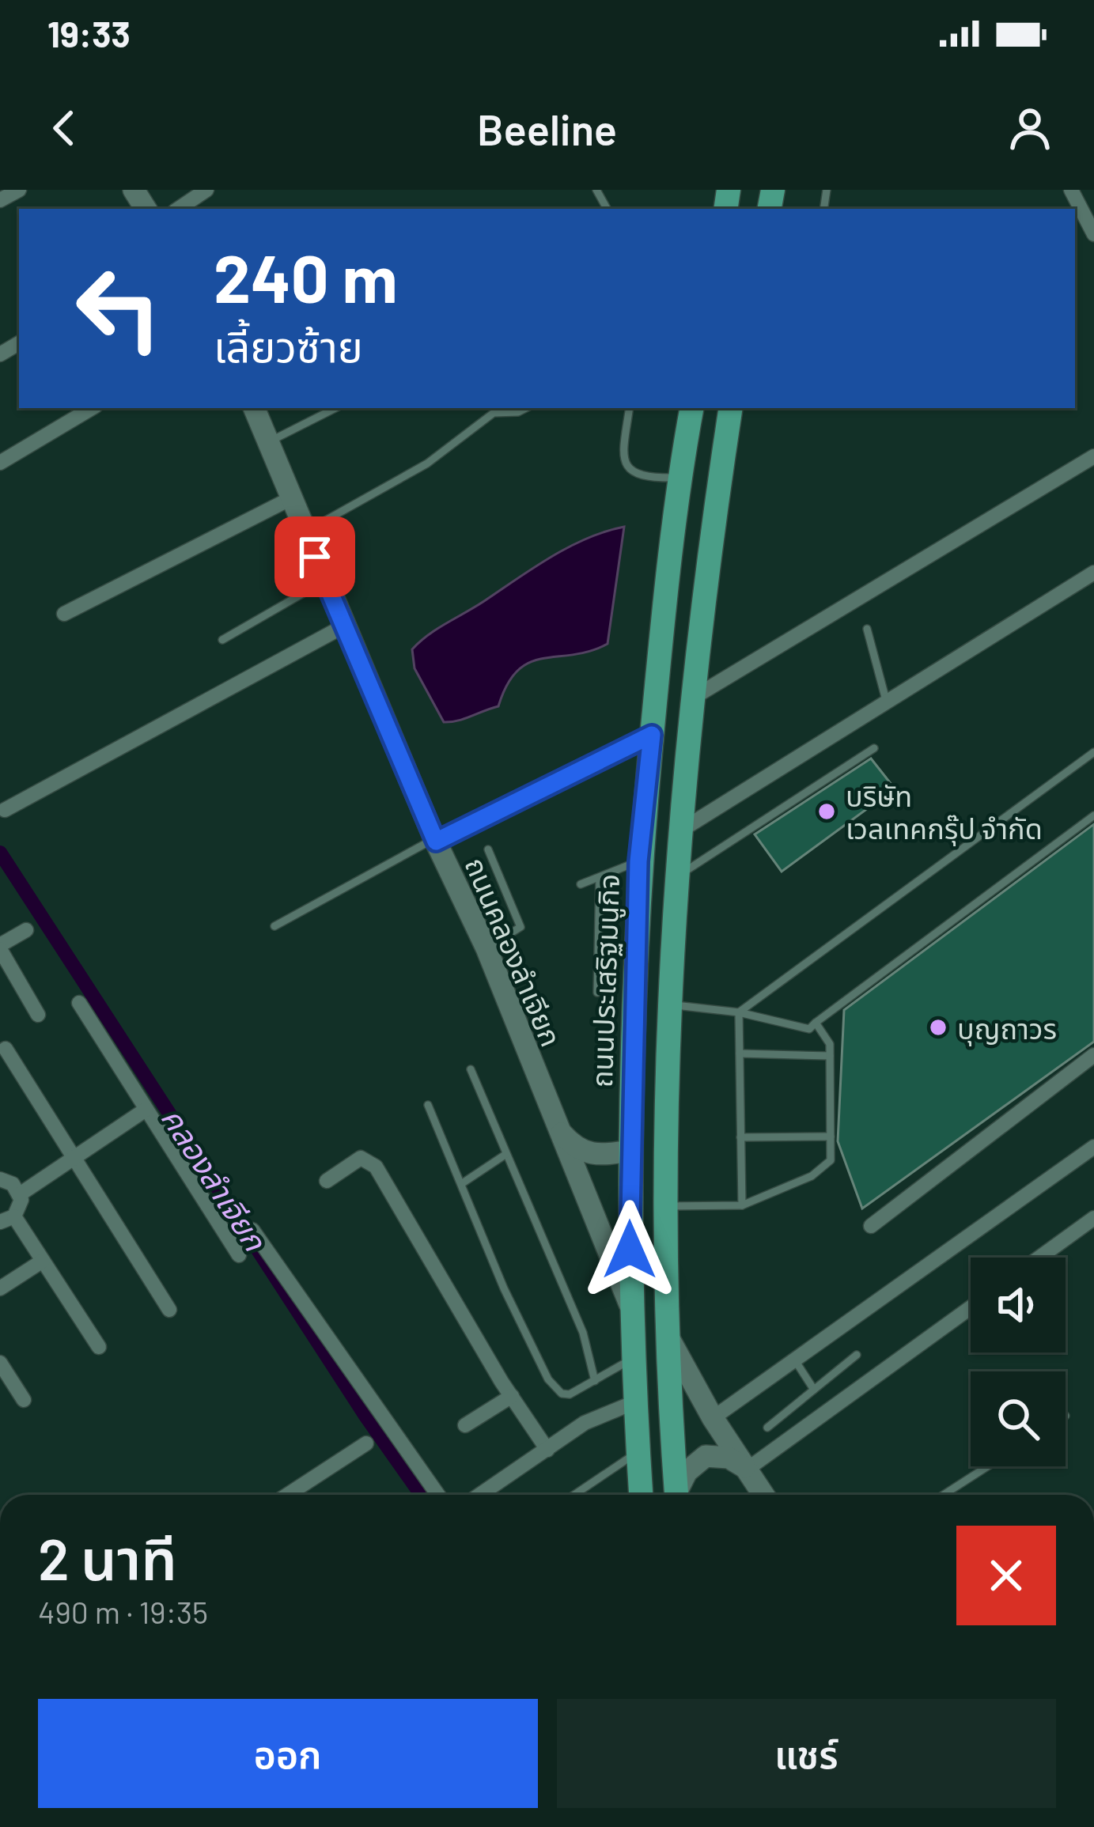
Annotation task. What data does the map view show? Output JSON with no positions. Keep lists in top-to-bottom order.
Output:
{
  "streets": {
    "main road": ["ถนนประเสริฐมนูกิจ"],
    "street": ["ถนนคลองลำเจียก"]
  },
  "crossings": [
    ["ถนนคลองลำเจียก", "ถนนประเสริฐมนูกิจ"]
  ],
  "water": ["คลองลำเจียก"],
  "places": ["บริษัท เวลเทคกรุ๊ป จำกัด", "บุญถาวร"],
  "page": {
    "status": "19:33",
    "header": "Beeline",
    "turn": ["240 m", "เลี้ยวซ้าย"],
    "heading": ["2 นาที", "490 m · 19:35"],
    "buttons": ["ออก", "แชร์"]
  }
}
